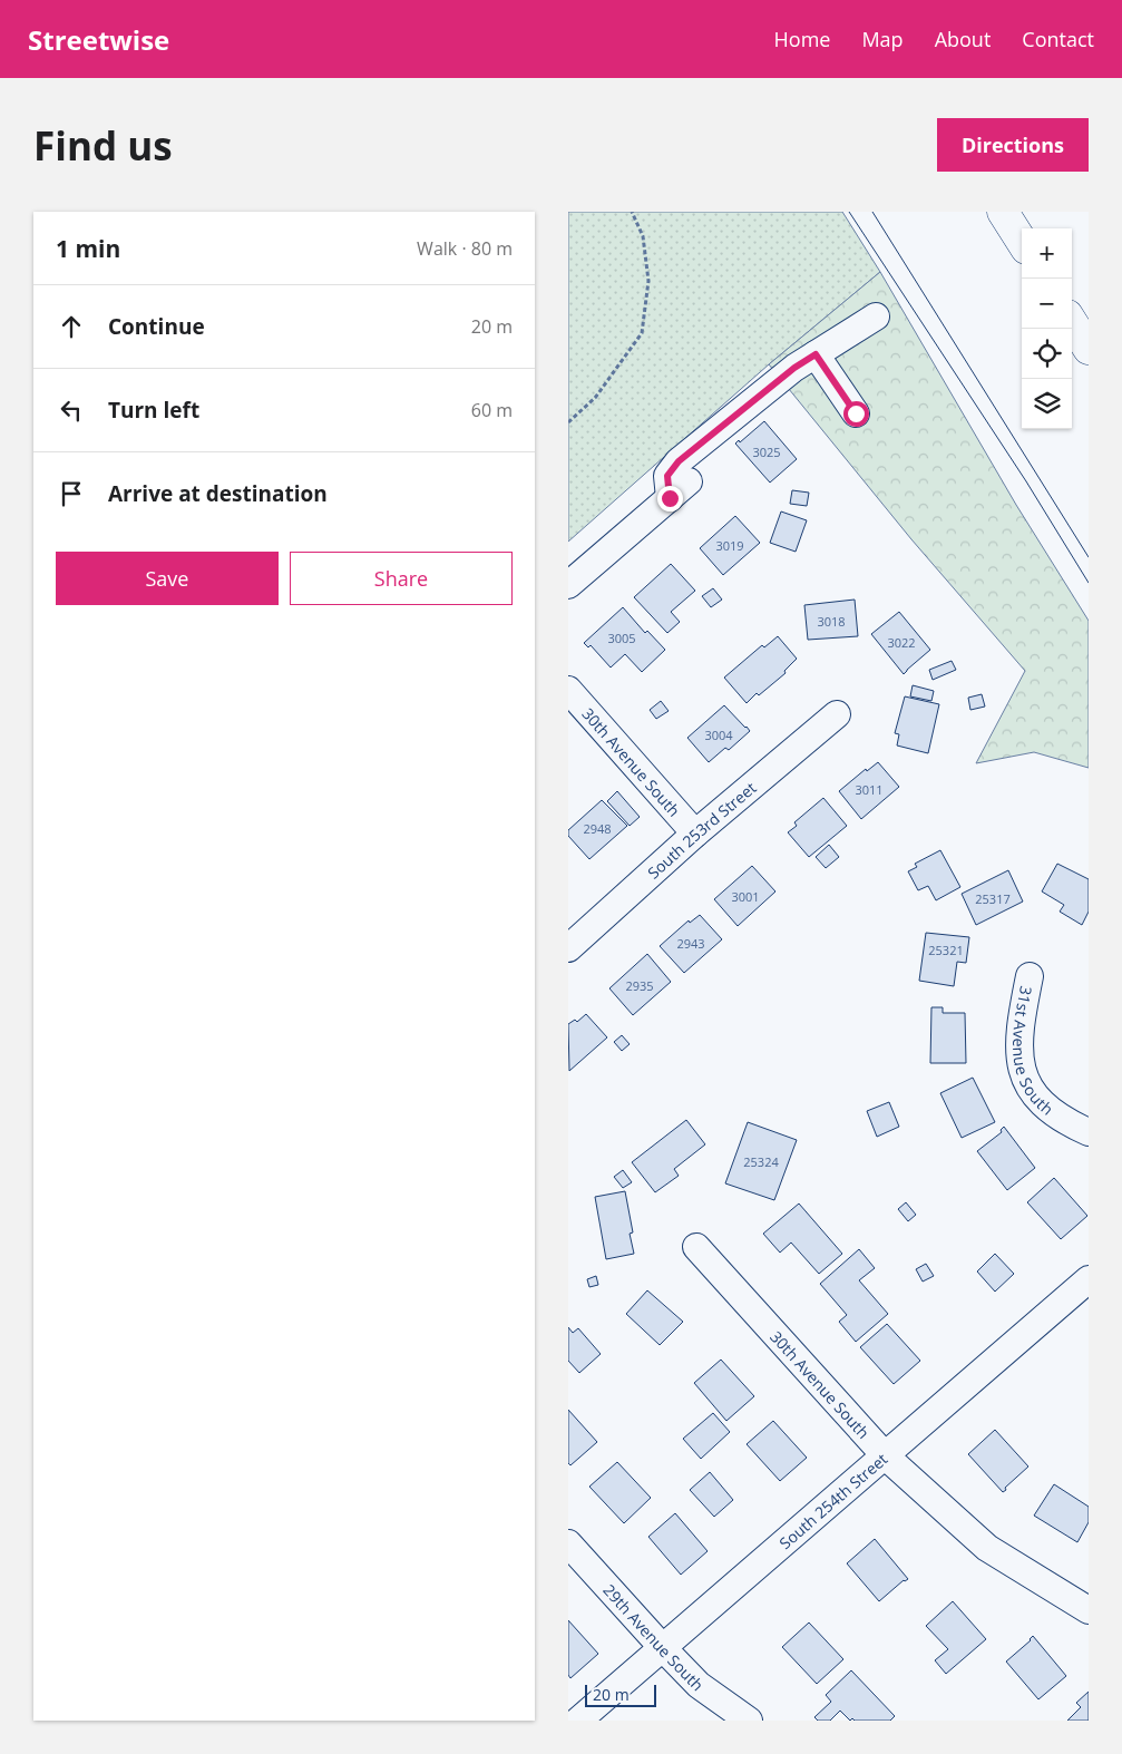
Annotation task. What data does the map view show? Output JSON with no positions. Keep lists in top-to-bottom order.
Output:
{
  "streets": {
    "street": [
      "30th Avenue South",
      "South 253rd Street",
      "31st Avenue South",
      "South 254th Street",
      "29th Avenue South"
    ]
  },
  "crossings": [
    ["30th Avenue South", "South 253rd Street"],
    ["30th Avenue South", "South 254th Street"],
    ["South 254th Street", "29th Avenue South"]
  ],
  "house_numbers": [
    "3025",
    "3019",
    "3018",
    "3005",
    "3022",
    "3004",
    "3011",
    "2948",
    "3001",
    "25317",
    "2943",
    "25321",
    "2935",
    "25324"
  ],
  "scale_bar": "20 m",
  "page": {
    "header": "Streetwise",
    "nav": [
      "Home",
      "Map",
      "About",
      "Contact"
    ],
    "buttons": [
      "Directions",
      ["Save", "Share"]
    ],
    "title": "Find us",
    "heading": ["1 min", "Walk · 80 m"],
    "map_buttons": ["+", "−"],
    "list": [
      ["Continue", "20 m"],
      ["Turn left", "60 m"],
      "Arrive at destination"
    ],
    "scale": "20 m"
  }
}
